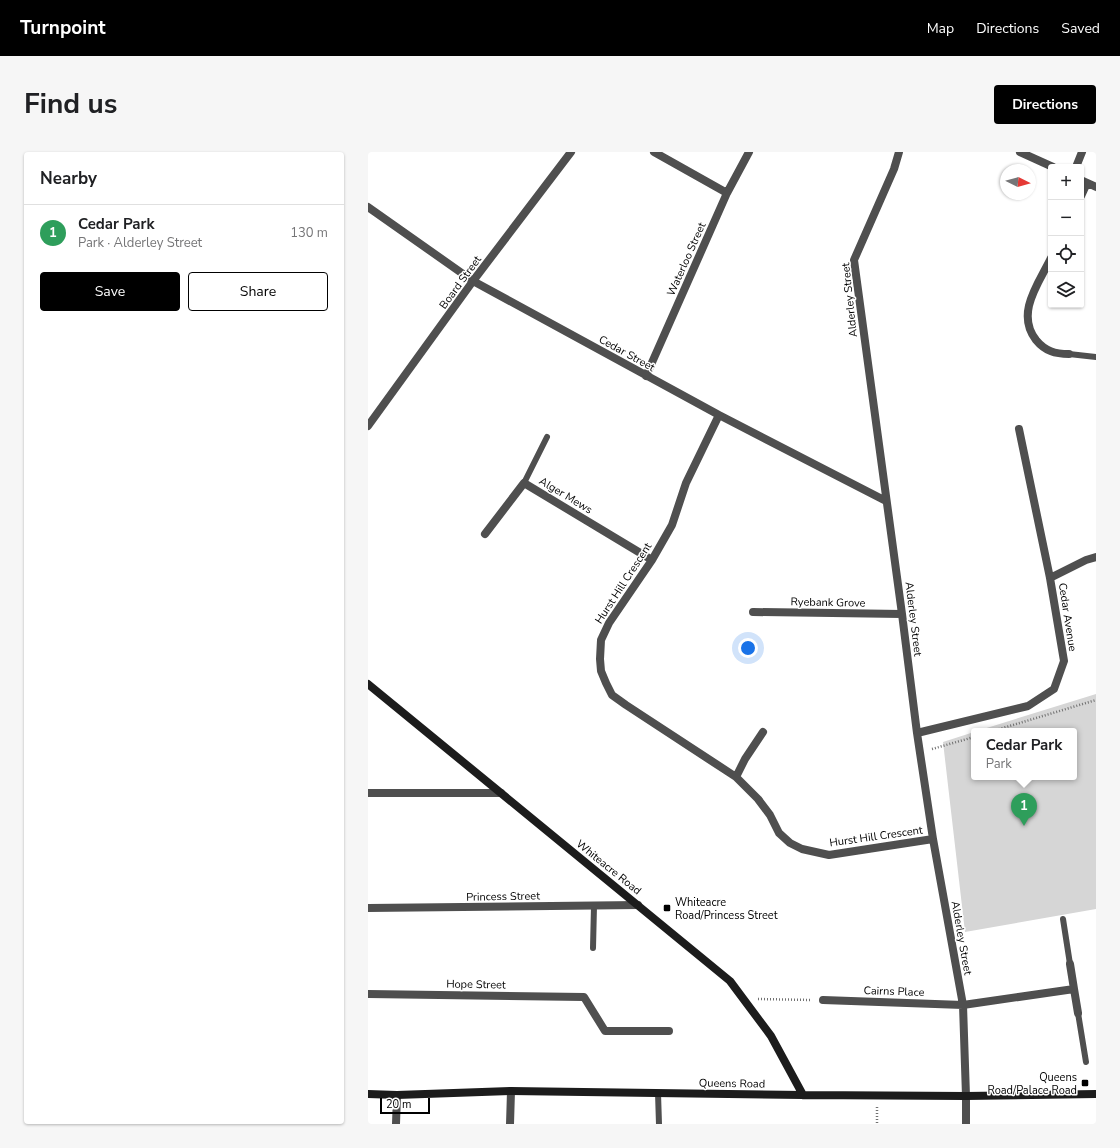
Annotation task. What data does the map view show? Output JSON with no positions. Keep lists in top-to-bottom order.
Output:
{
  "streets": {
    "main road": ["Whiteacre Road", "Queens Road"],
    "street": [
      "Waterloo Street",
      "Board Street",
      "Alderley Street",
      "Cedar Street",
      "Alger Mews",
      "Hurst Hill Crescent",
      "Ryebank Grove",
      "Cedar Avenue",
      "Princess Street",
      "Hope Street",
      "Cairns Place"
    ]
  },
  "crossings": [
    ["Waterloo Street", "Cedar Street"],
    ["Board Street", "Cedar Street"],
    ["Alderley Street", "Cedar Street"],
    ["Alderley Street", "Hurst Hill Crescent"],
    ["Alderley Street", "Ryebank Grove"],
    ["Alderley Street", "Cedar Avenue"],
    ["Alderley Street", "Cairns Place"],
    ["Alderley Street", "Queens Road"],
    ["Cedar Street", "Hurst Hill Crescent"],
    ["Alger Mews", "Hurst Hill Crescent"],
    ["Whiteacre Road", "Princess Street"],
    ["Whiteacre Road", "Queens Road"]
  ],
  "places": {
    "transit": ["Whiteacre Road/Princess Street", "Queens Road/Palace Road"]
  },
  "scale_bar": "20 m",
  "north": "right",
  "page": {
    "header": "Turnpoint",
    "nav": ["Map", "Directions", "Saved"],
    "title": "Find us",
    "buttons": [
      "Directions",
      ["Save", "Share"]
    ],
    "heading": "Nearby",
    "map_buttons": ["+", "−"],
    "list": [
      {
        "mark": "1",
        "name": "Cedar Park",
        "note": "Park · Alderley Street",
        "value": "130 m"
      }
    ],
    "popup": ["Cedar Park", "Park"],
    "pins": "1",
    "scale": "20 m"
  }
}
